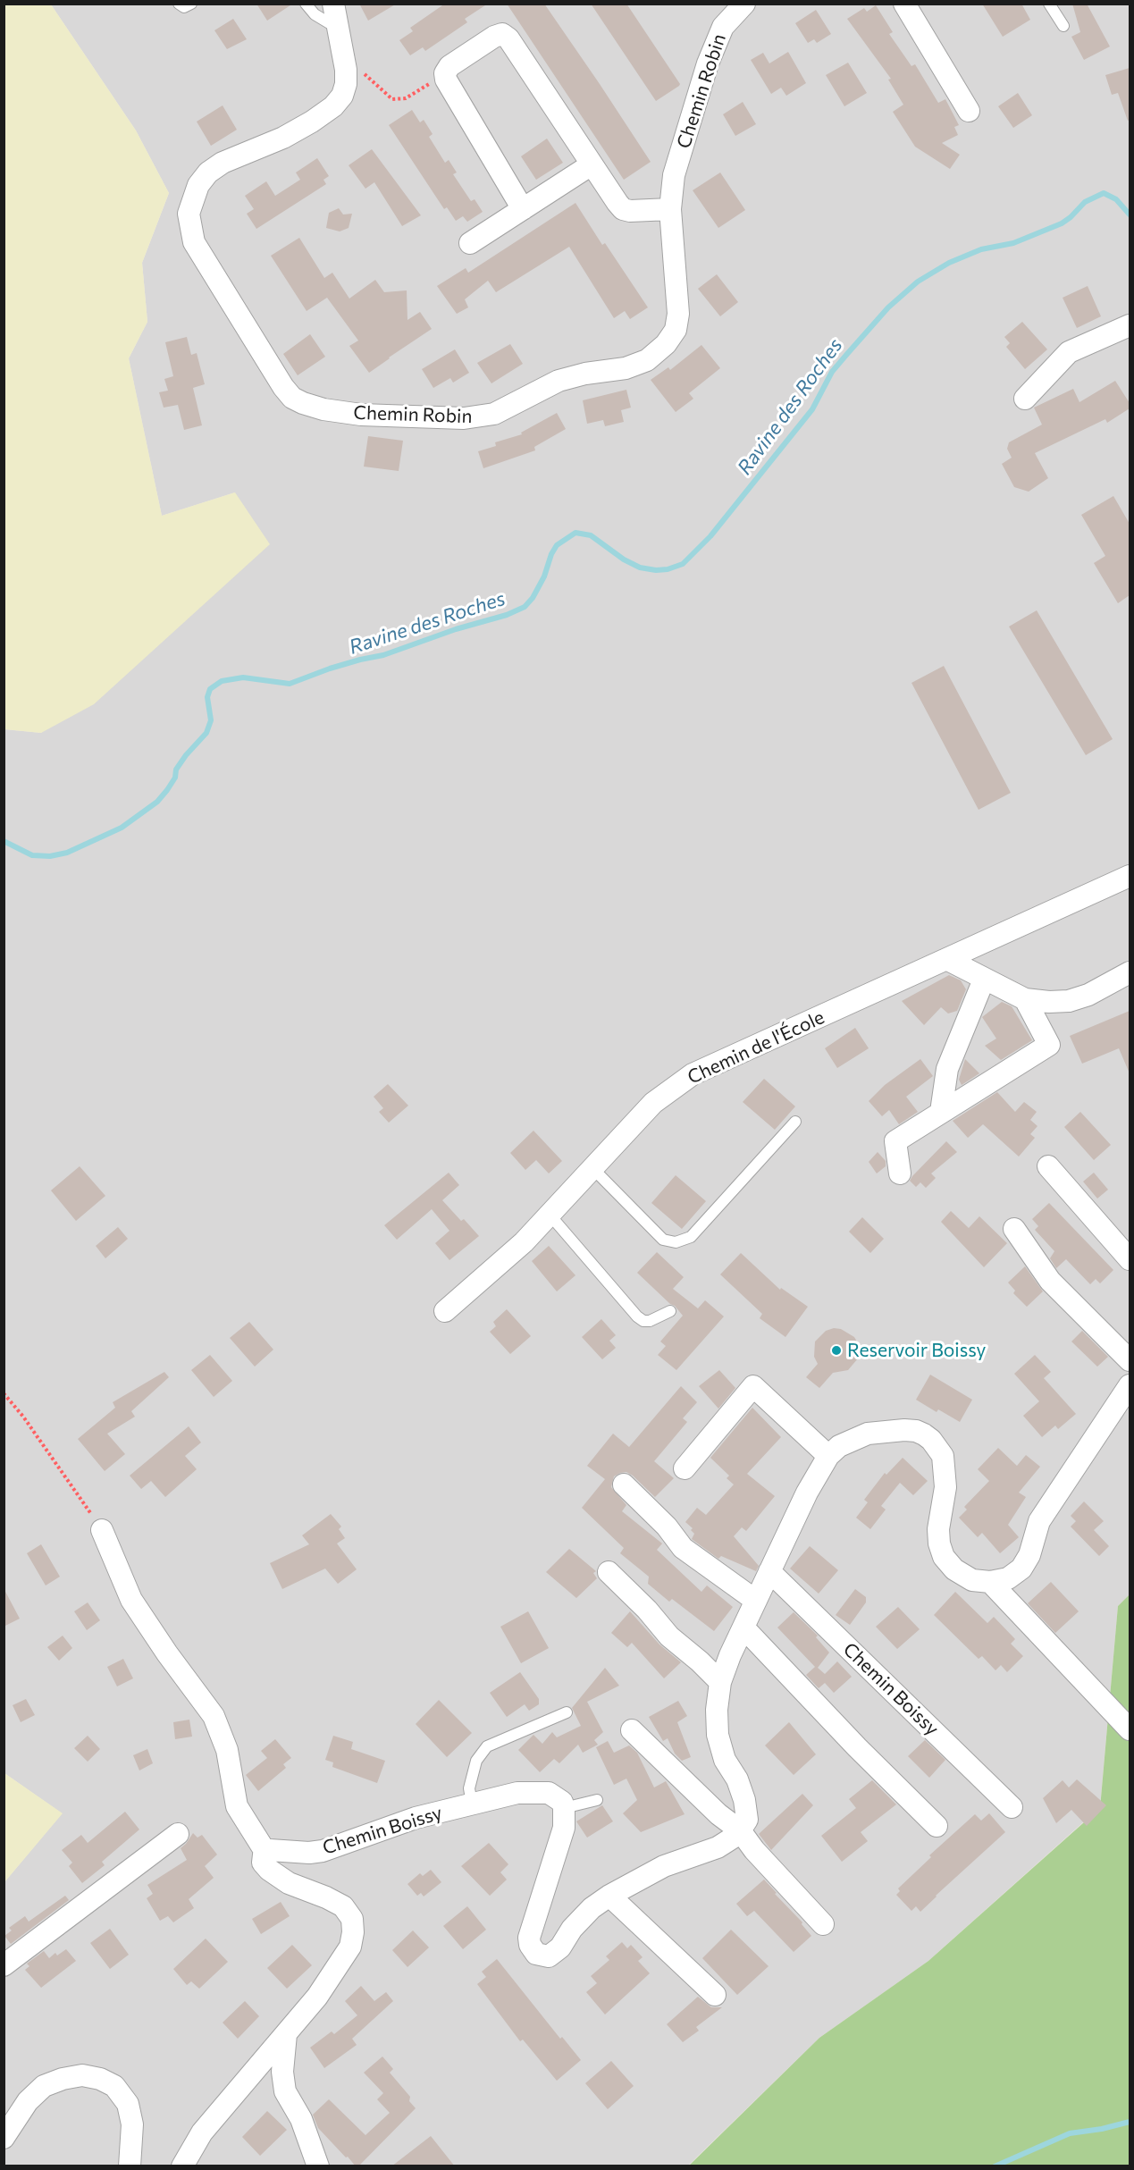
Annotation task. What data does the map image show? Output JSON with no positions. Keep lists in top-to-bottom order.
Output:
{
  "streets": {
    "street": ["Chemin Robin", "Chemin de l'École", "Chemin Boissy"]
  },
  "water": ["Ravine des Roches"],
  "places": ["Reservoir Boissy"]
}
